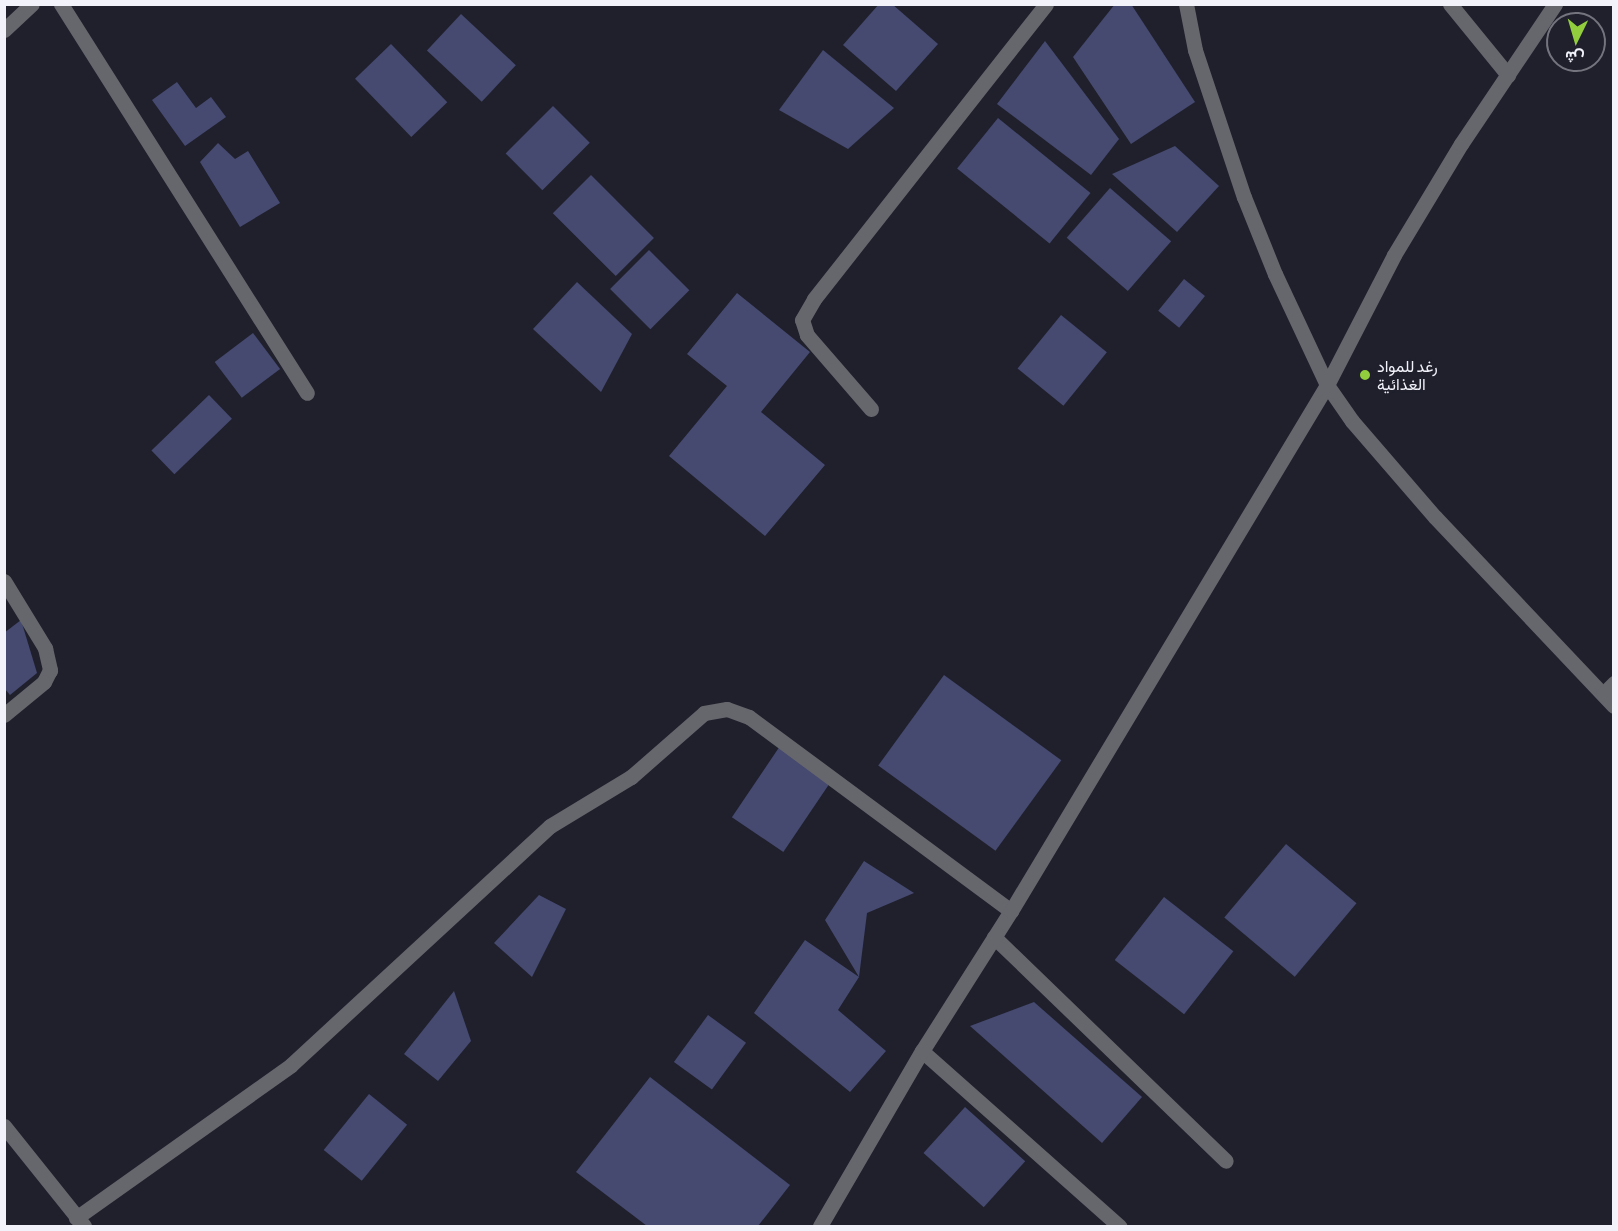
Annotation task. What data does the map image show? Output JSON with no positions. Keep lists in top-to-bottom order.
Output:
{
  "places": ["رغد للمواد الغذائية"],
  "north": "bottom"
}
